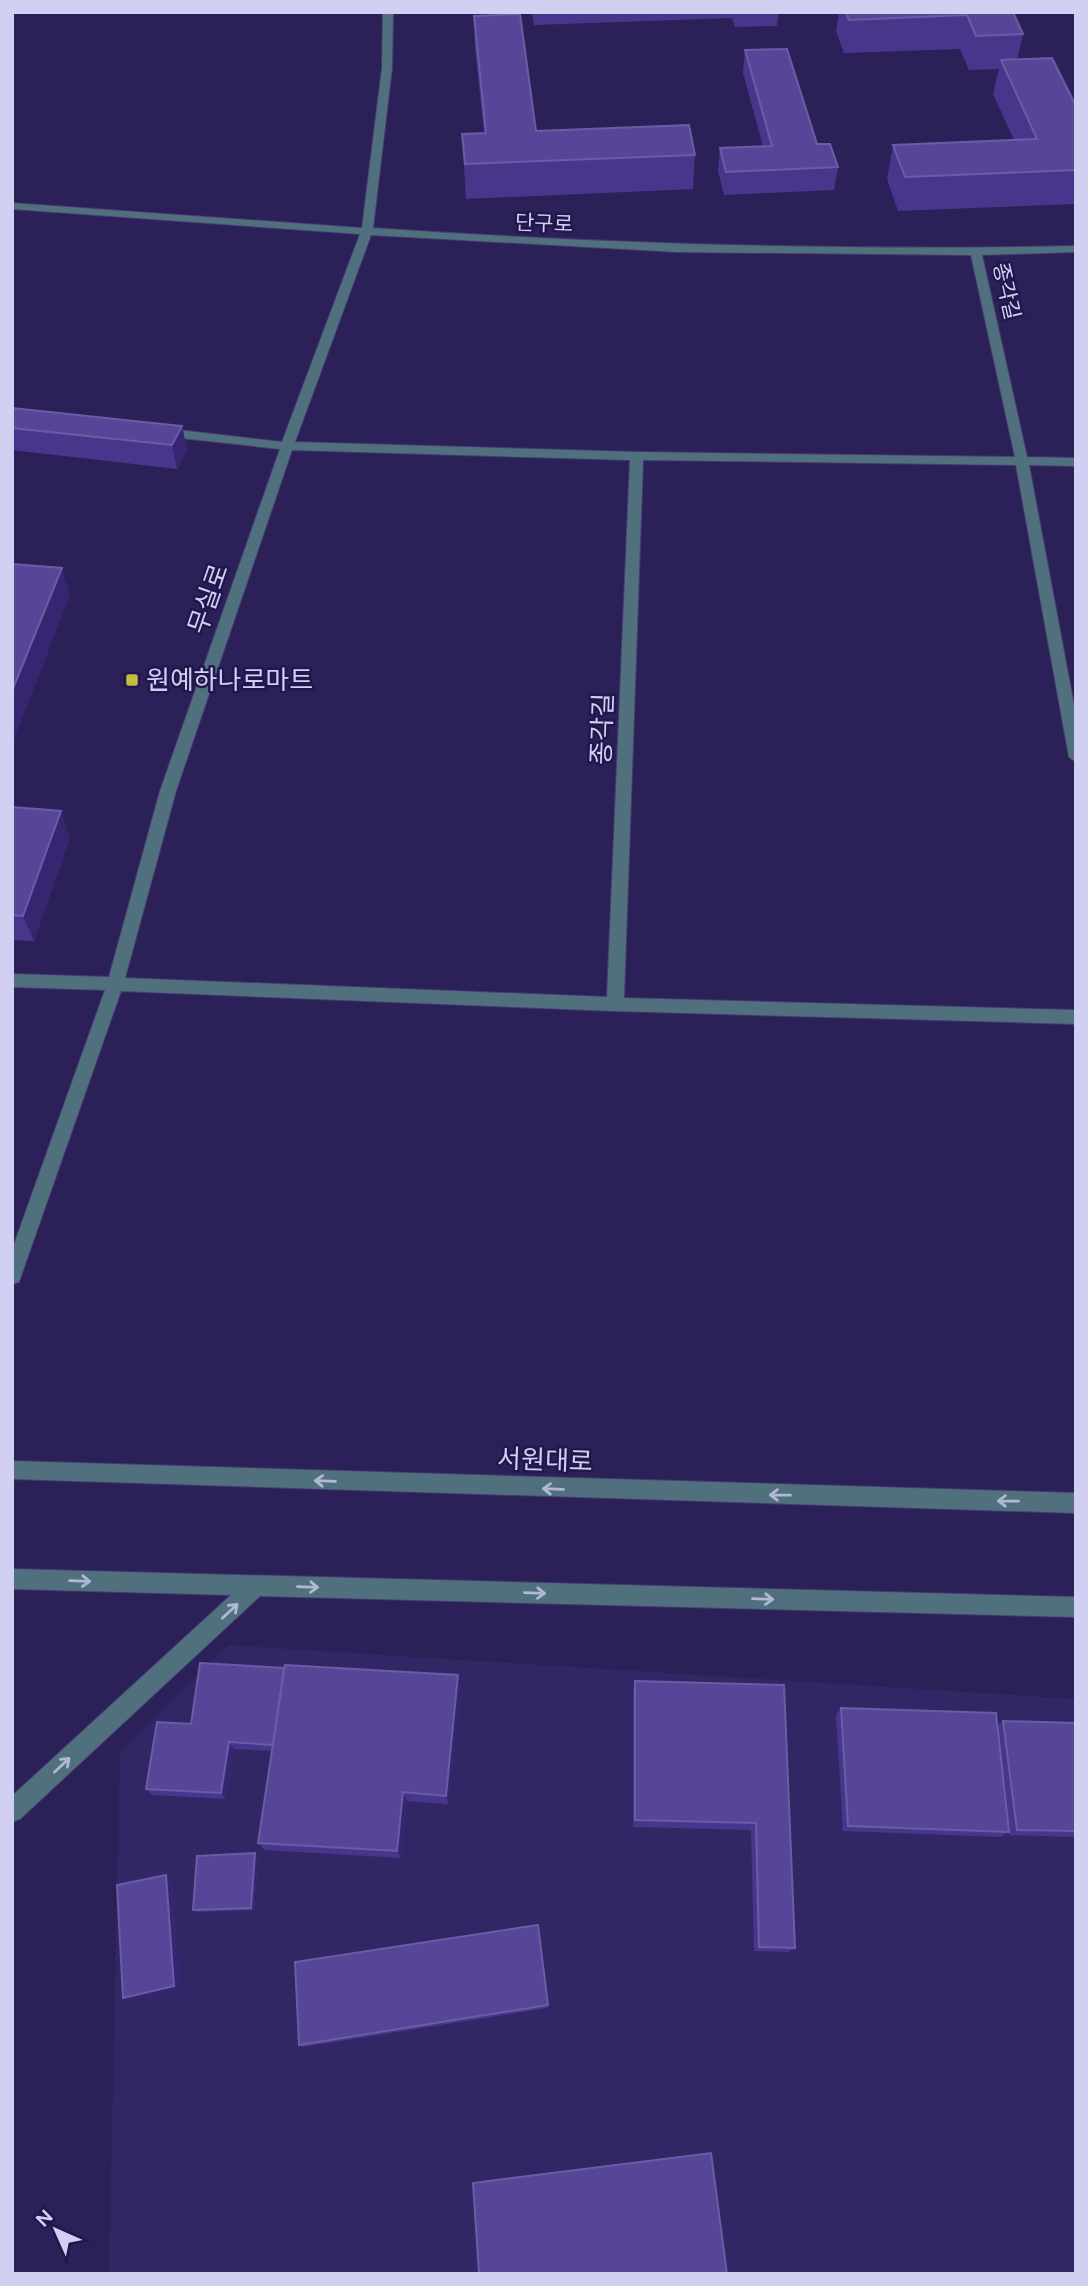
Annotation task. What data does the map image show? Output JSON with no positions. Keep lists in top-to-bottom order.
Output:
{
  "streets": {
    "street": [
      "단구로",
      "종각길",
      "무실로",
      "서원대로"
    ]
  },
  "crossings": [
    ["단구로", "종각길"],
    ["단구로", "무실로"]
  ],
  "places": {
    "transit": ["원예하나로마트"]
  },
  "north": "top left"
}
